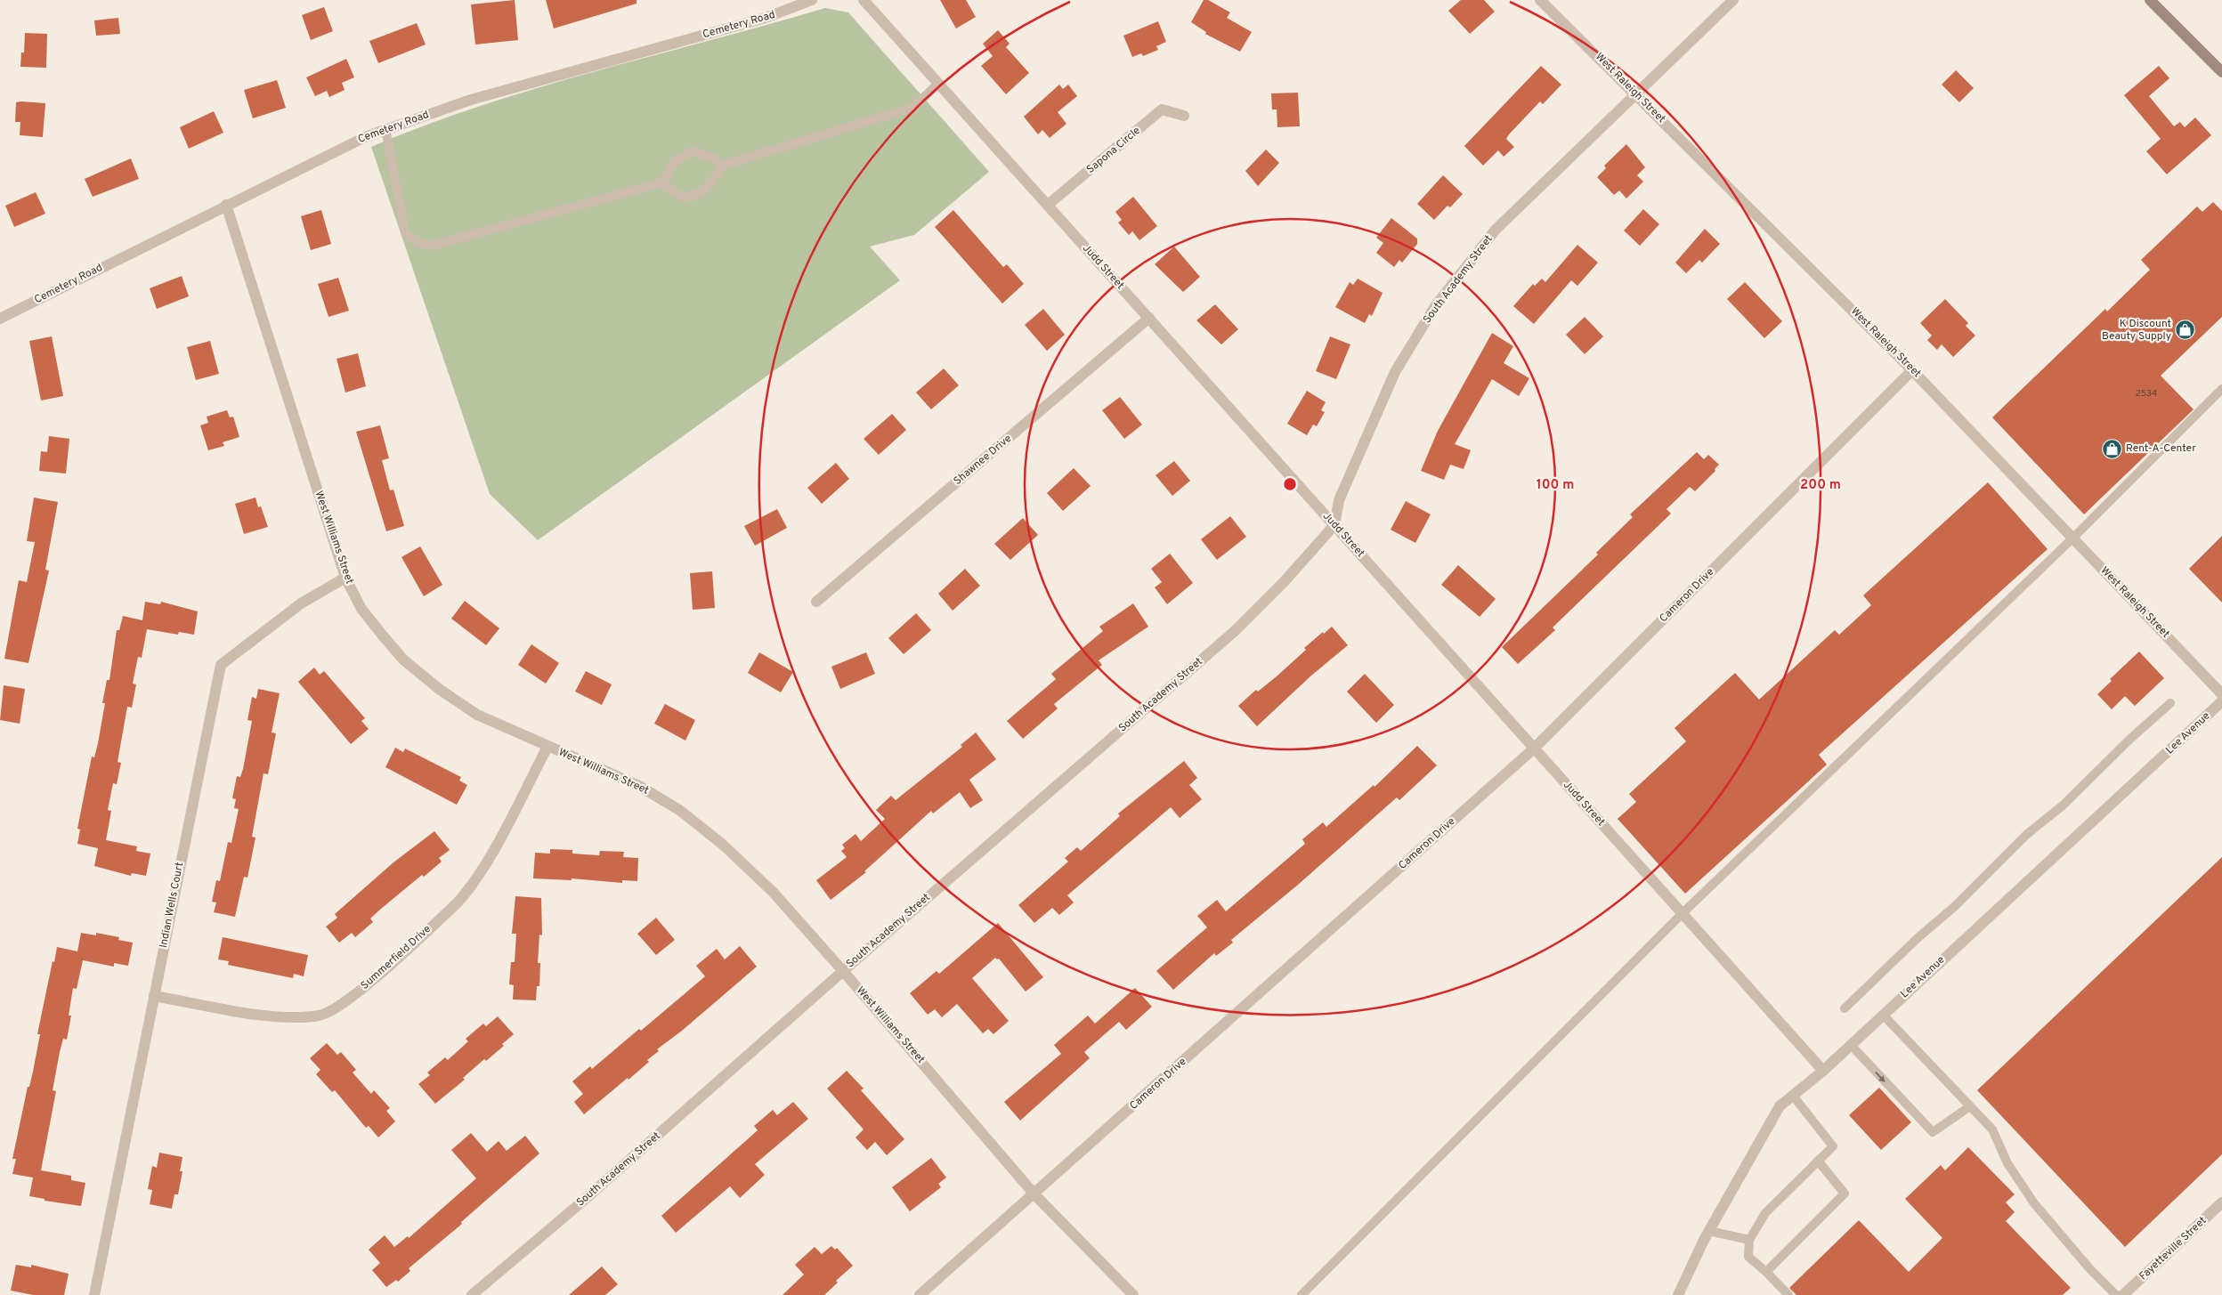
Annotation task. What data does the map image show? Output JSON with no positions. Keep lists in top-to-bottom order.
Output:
{
  "streets": {
    "street": [
      "Cemetery Road",
      "West Raleigh Street",
      "Sapona Circle",
      "Judd Street",
      "South Academy Street",
      "Shawnee Drive",
      "West Williams Street",
      "Cameron Drive",
      "Lee Avenue",
      "Indian Wells Court",
      "Summerfield Drive",
      "Fayetteville Street"
    ]
  },
  "crossings": [
    ["Cemetery Road", "West Williams Street"],
    ["West Raleigh Street", "South Academy Street"],
    ["West Raleigh Street", "Cameron Drive"],
    ["Sapona Circle", "Judd Street"],
    ["Judd Street", "South Academy Street"],
    ["Judd Street", "Shawnee Drive"],
    ["Judd Street", "Cameron Drive"],
    ["Judd Street", "Lee Avenue"],
    ["South Academy Street", "West Williams Street"],
    ["West Williams Street", "Cameron Drive"],
    ["West Williams Street", "Indian Wells Court"],
    ["West Williams Street", "Summerfield Drive"],
    ["Indian Wells Court", "Summerfield Drive"]
  ],
  "places": {
    "shop": ["K Discount Beauty Supply", "Rent-A-Center"]
  },
  "house_numbers": ["2534"],
  "rings": ["100 m", "200 m"]
}
